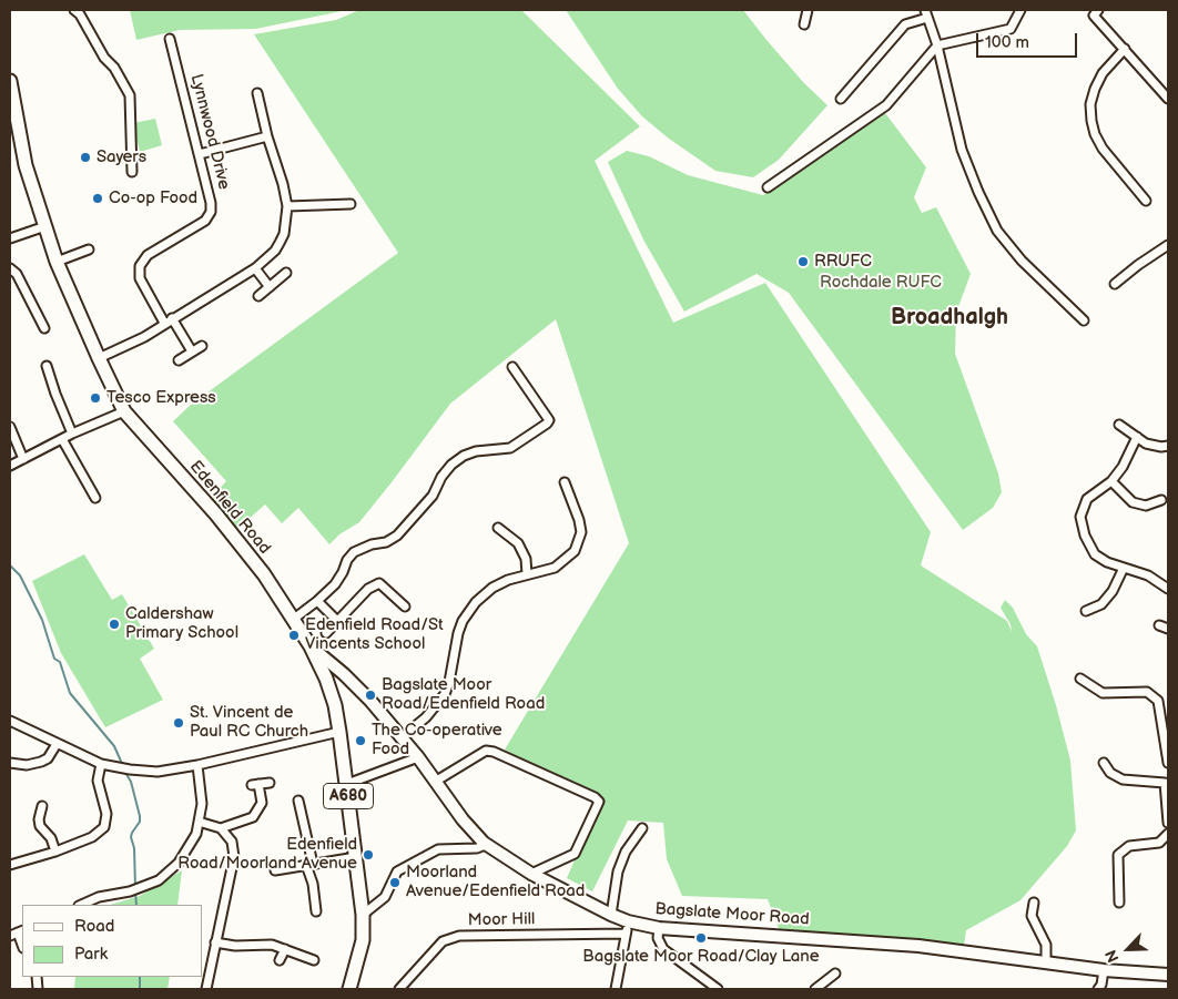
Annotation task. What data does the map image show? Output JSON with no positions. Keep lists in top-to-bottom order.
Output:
{
  "streets": {
    "main road": ["Edenfield Road", "A680"],
    "street": ["Lynnwood Drive", "Bagslate Moor Road", "Moor Hill"]
  },
  "crossings": [
    ["Edenfield Road", "Bagslate Moor Road"]
  ],
  "districts": ["Broadhalgh"],
  "parks": ["Rochdale RUFC"],
  "places": [
    "Sayers",
    "Co-op Food",
    "RRUFC",
    "Tesco Express",
    "Caldershaw Primary School",
    "Edenfield Road/St Vincents School",
    "Bagslate Moor Road/Edenfield Road",
    "St. Vincent de Paul RC Church",
    "The Co-operative Food",
    "Edenfield Road/Moorland Avenue",
    "Moorland Avenue/Edenfield Road",
    "Bagslate Moor Road/Clay Lane"
  ],
  "legend": ["Road", "Park"],
  "scale_bar": "100 m",
  "north": "bottom left"
}
